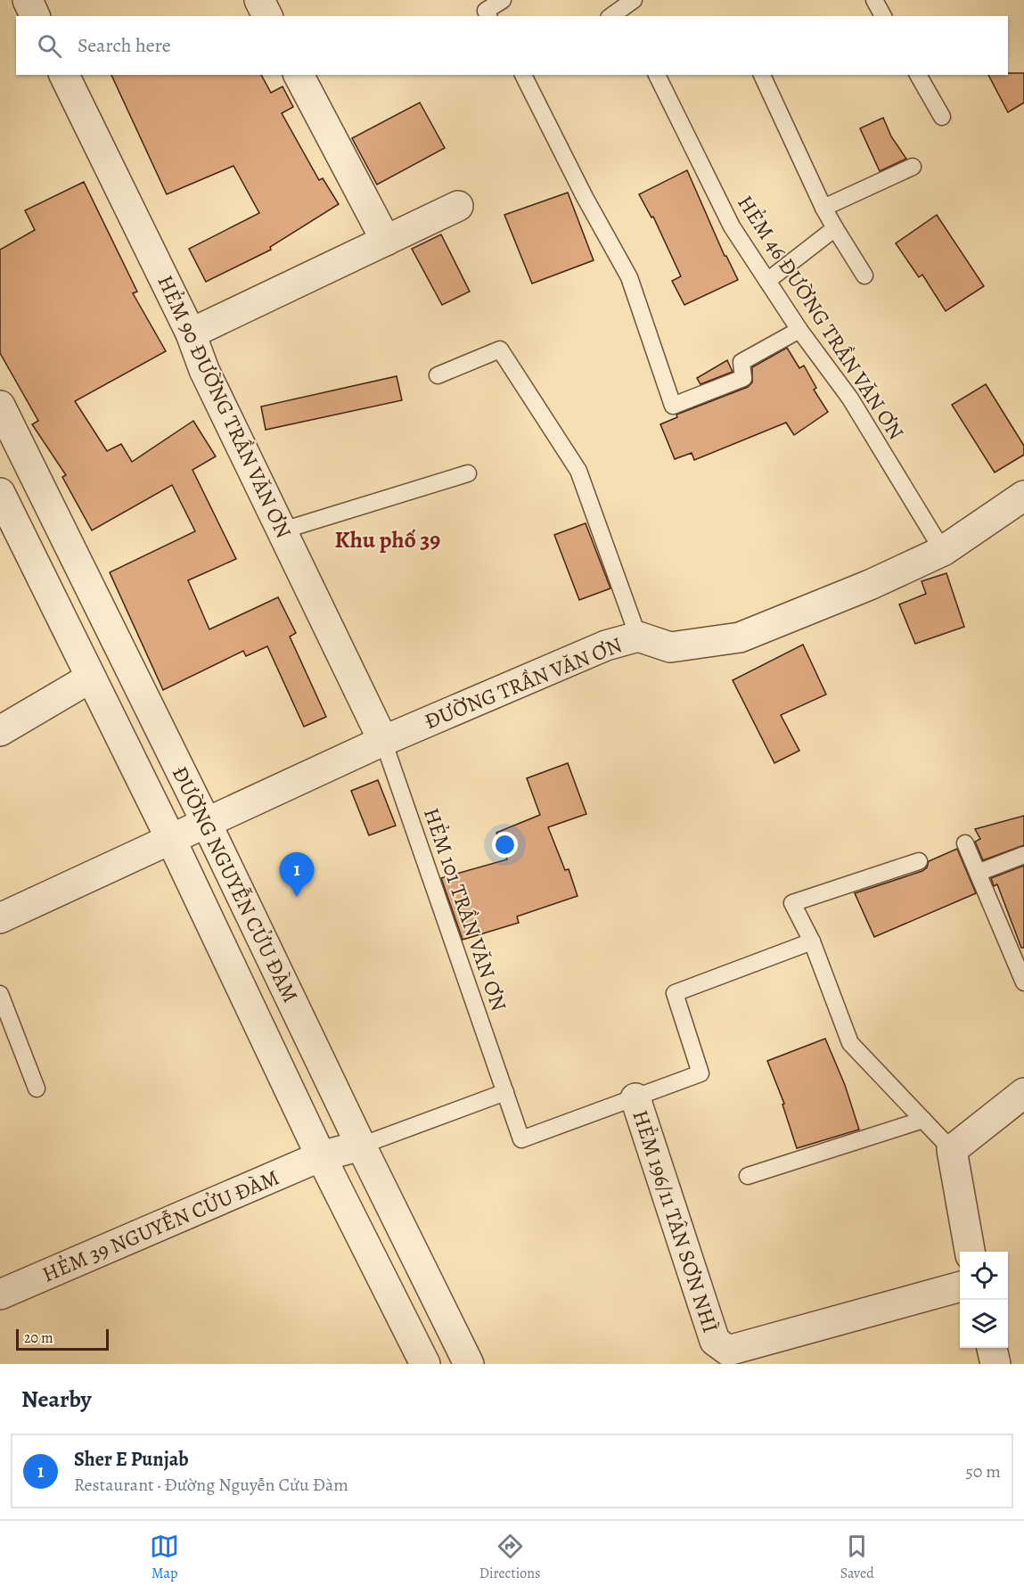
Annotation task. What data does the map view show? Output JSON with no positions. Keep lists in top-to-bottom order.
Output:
{
  "streets": {
    "street": [
      "HẺM 90 ĐƯỜNG TRẦN VĂN ƠN",
      "ĐƯỜNG TRẦN VĂN ƠN",
      "ĐƯỜNG NGUYỄN CỬU ĐÀM",
      "HẺM 196/11 TÂN SƠN NHÌ",
      "HẺM 39 NGUYỄN CỬU ĐÀM"
    ],
    "lane": ["HẺM 46 ĐƯỜNG TRẦN VĂN ƠN", "HẺM 101 TRẦN VĂN ƠN"]
  },
  "crossings": [
    ["HẺM 46 ĐƯỜNG TRẦN VĂN ƠN", "ĐƯỜNG TRẦN VĂN ƠN"],
    ["HẺM 90 ĐƯỜNG TRẦN VĂN ƠN", "ĐƯỜNG TRẦN VĂN ƠN"],
    ["HẺM 90 ĐƯỜNG TRẦN VĂN ƠN", "HẺM 101 TRẦN VĂN ƠN"],
    ["ĐƯỜNG TRẦN VĂN ƠN", "ĐƯỜNG NGUYỄN CỬU ĐÀM"],
    ["ĐƯỜNG TRẦN VĂN ƠN", "HẺM 101 TRẦN VĂN ƠN"],
    ["ĐƯỜNG NGUYỄN CỬU ĐÀM", "HẺM 39 NGUYỄN CỬU ĐÀM"],
    ["HẺM 101 TRẦN VĂN ƠN", "HẺM 196/11 TÂN SƠN NHÌ"]
  ],
  "districts": ["Khu phố 39"],
  "scale_bar": "20 m",
  "page": {
    "search": "Search here",
    "pins": "1",
    "scale": "20 m",
    "heading": "Nearby",
    "list": [
      {
        "mark": "1",
        "name": "Sher E Punjab",
        "note": "Restaurant · Đường Nguyễn Cửu Đàm",
        "value": "50 m"
      }
    ],
    "nav": ["Map", "Directions", "Saved"]
  }
}
